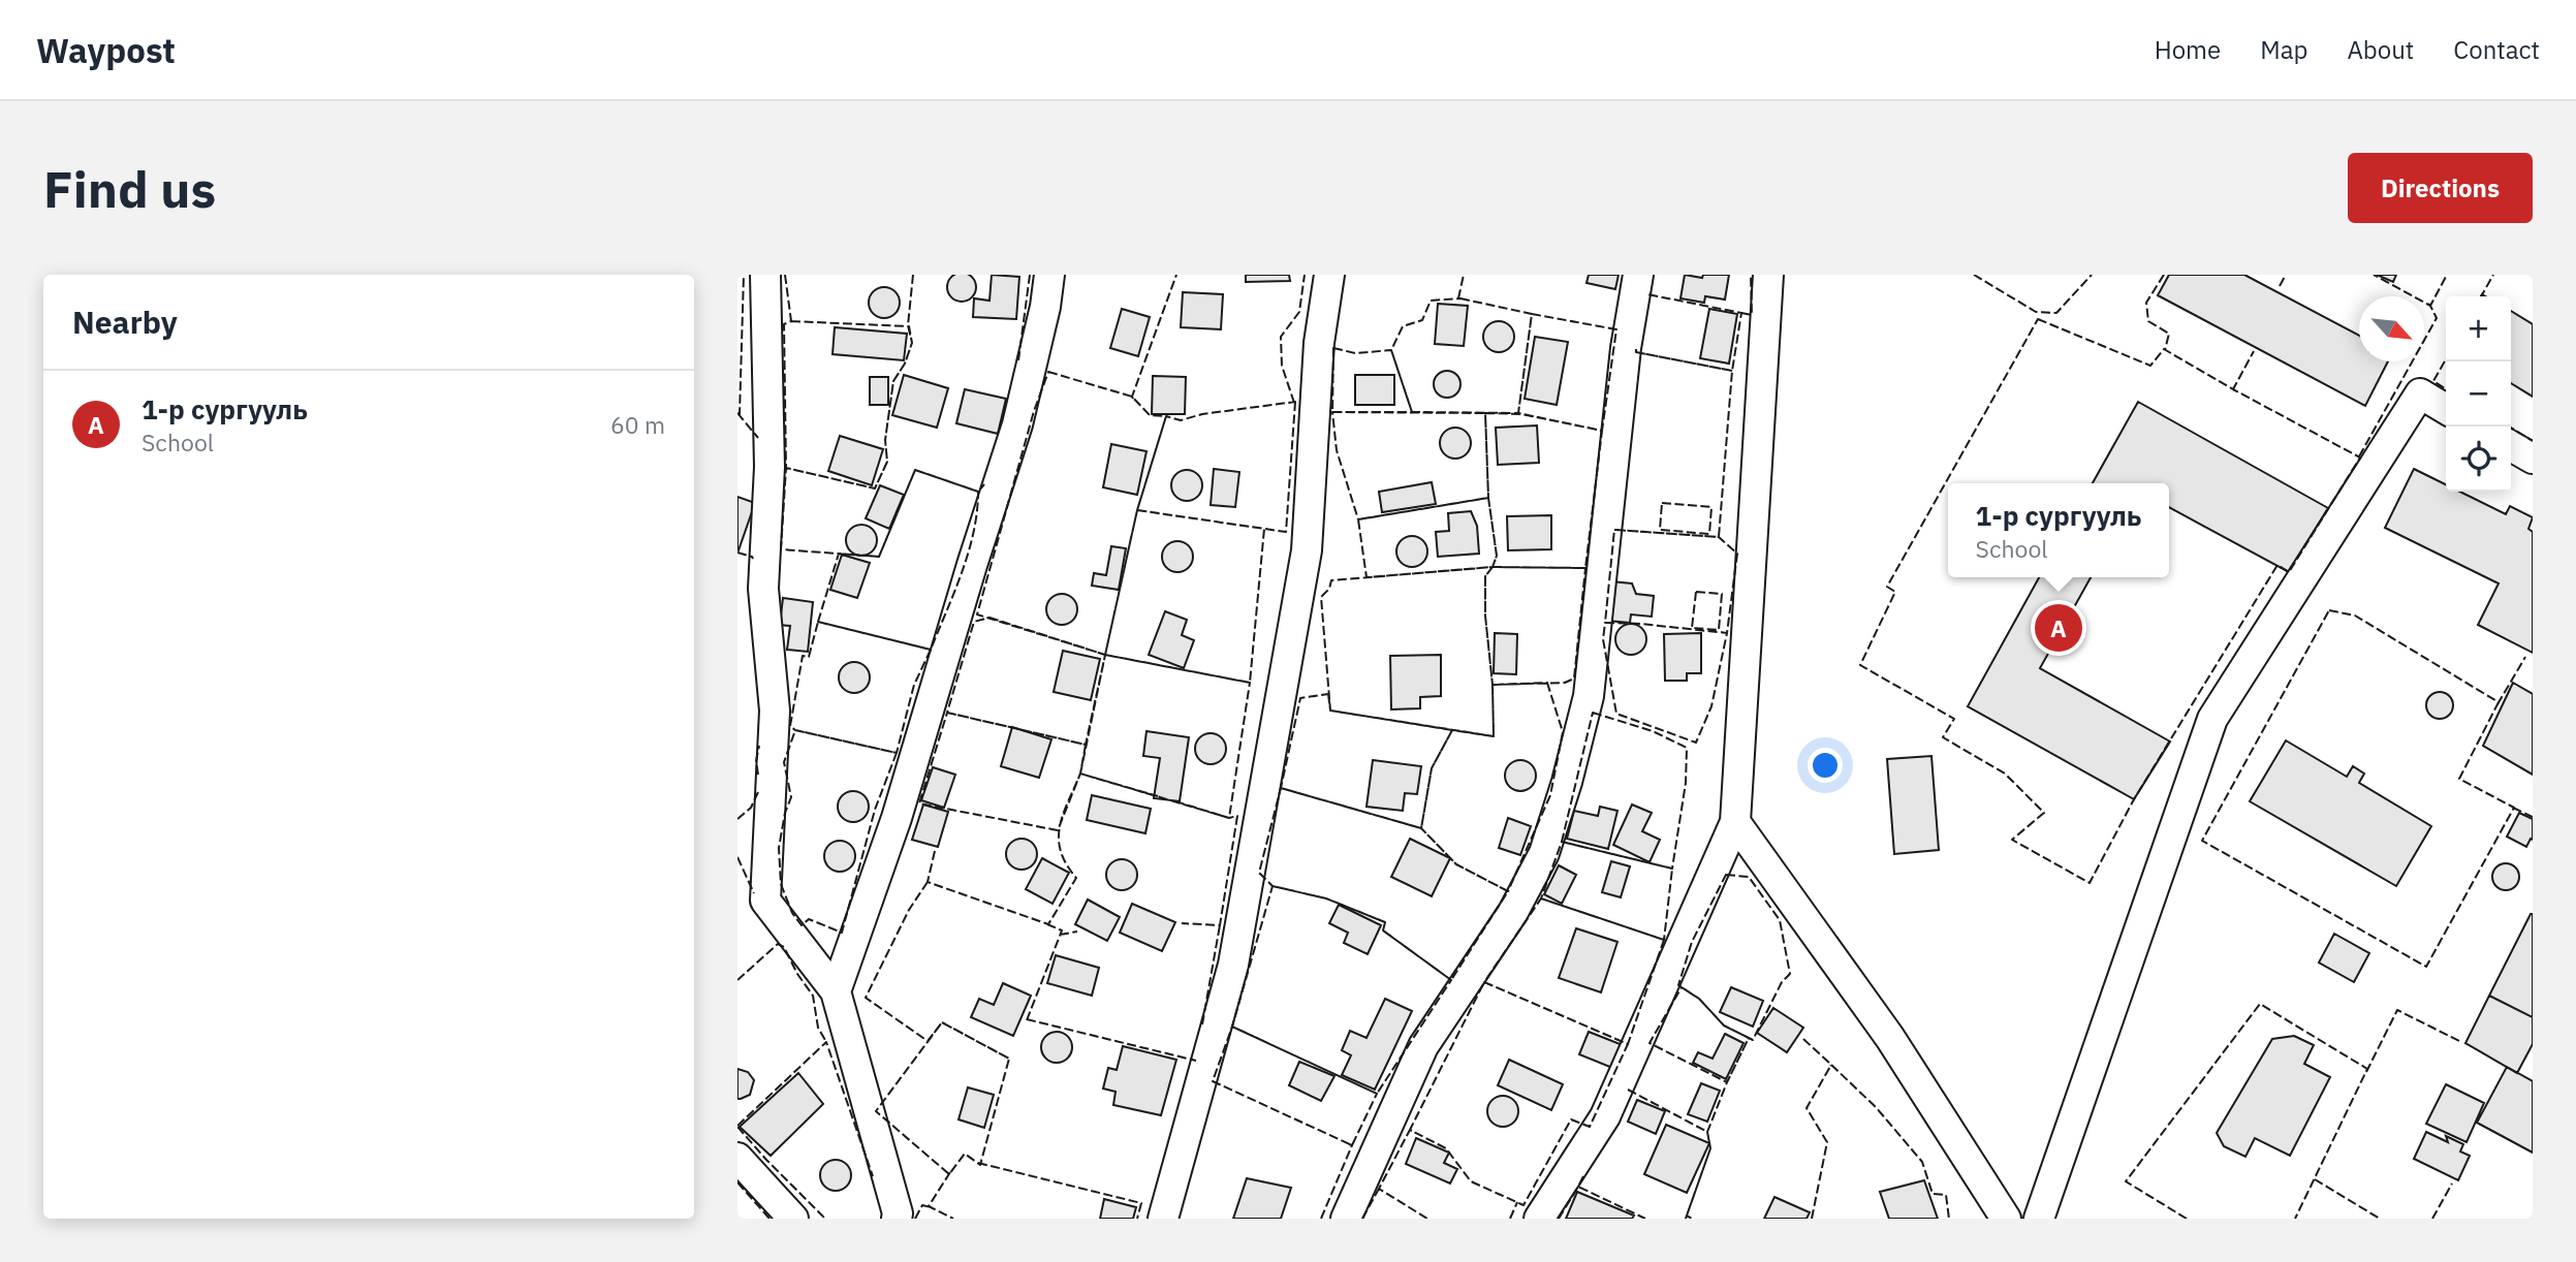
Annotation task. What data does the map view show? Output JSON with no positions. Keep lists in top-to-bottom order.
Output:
{
  "north": "bottom right",
  "page": {
    "header": "Waypost",
    "nav": [
      "Home",
      "Map",
      "About",
      "Contact"
    ],
    "buttons": "Directions",
    "title": "Find us",
    "heading": "Nearby",
    "map_buttons": ["+", "−"],
    "list": [
      {
        "mark": "A",
        "name": "1-р сургууль",
        "note": "School",
        "value": "60 m"
      }
    ],
    "popup": ["1-р сургууль", "School"],
    "pins": "A"
  }
}
